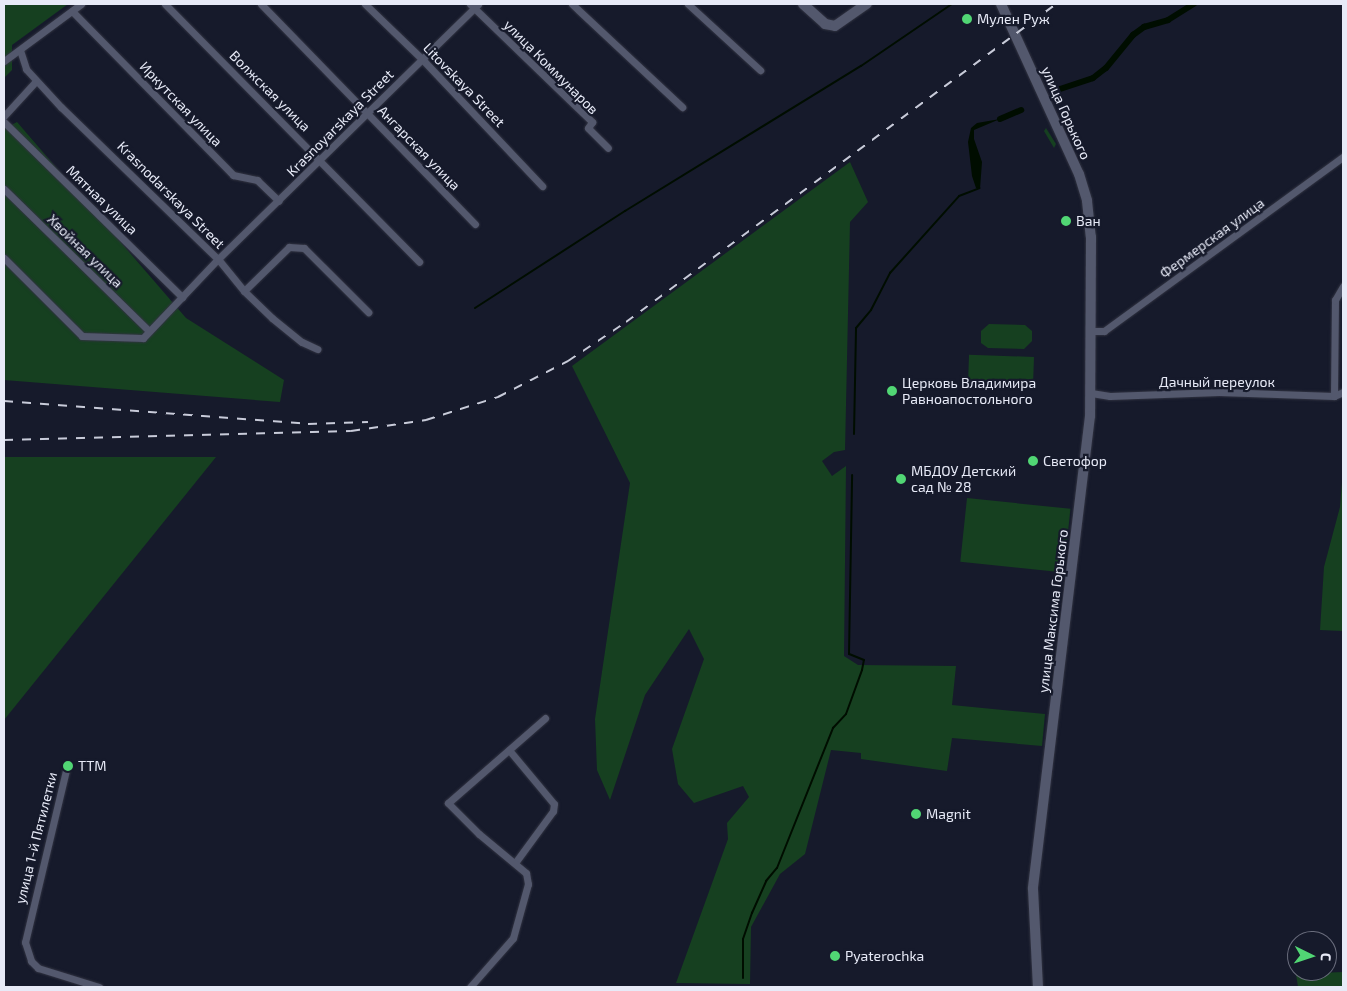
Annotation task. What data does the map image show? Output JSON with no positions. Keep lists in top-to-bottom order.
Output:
{
  "streets": {
    "main road": ["улица Горького", "улица Максима Горького"],
    "street": [
      "улица Коммунаров",
      "Litovskaya Street",
      "Волжская улица",
      "Иркутская улица",
      "Krasnoyarskaya Street",
      "Ангарская улица",
      "Krasnodarskaya Street",
      "Мятная улица",
      "Фермерская улица",
      "Хвойная улица",
      "Дачный переулок",
      "улица 1-й Пятилетки"
    ]
  },
  "crossings": [
    ["улица Коммунаров", "Krasnoyarskaya Street"],
    ["Litovskaya Street", "Krasnoyarskaya Street"],
    ["Волжская улица", "Krasnoyarskaya Street"],
    ["Иркутская улица", "Krasnoyarskaya Street"],
    ["улица Горького", "улица Максима Горького"],
    ["Krasnoyarskaya Street", "Ангарская улица"],
    ["Krasnoyarskaya Street", "Krasnodarskaya Street"],
    ["Krasnoyarskaya Street", "Мятная улица"],
    ["Krasnoyarskaya Street", "Хвойная улица"],
    ["Фермерская улица", "улица Максима Горького"],
    ["Дачный переулок", "улица Максима Горького"]
  ],
  "places": [
    "Мулен Руж",
    "Ван",
    "Церковь Владимира Равноапостольного",
    "Светофор",
    "МБДОУ Детский сад № 28",
    "ТТМ",
    "Magnit",
    "Pyaterochka"
  ],
  "north": "right"
}
